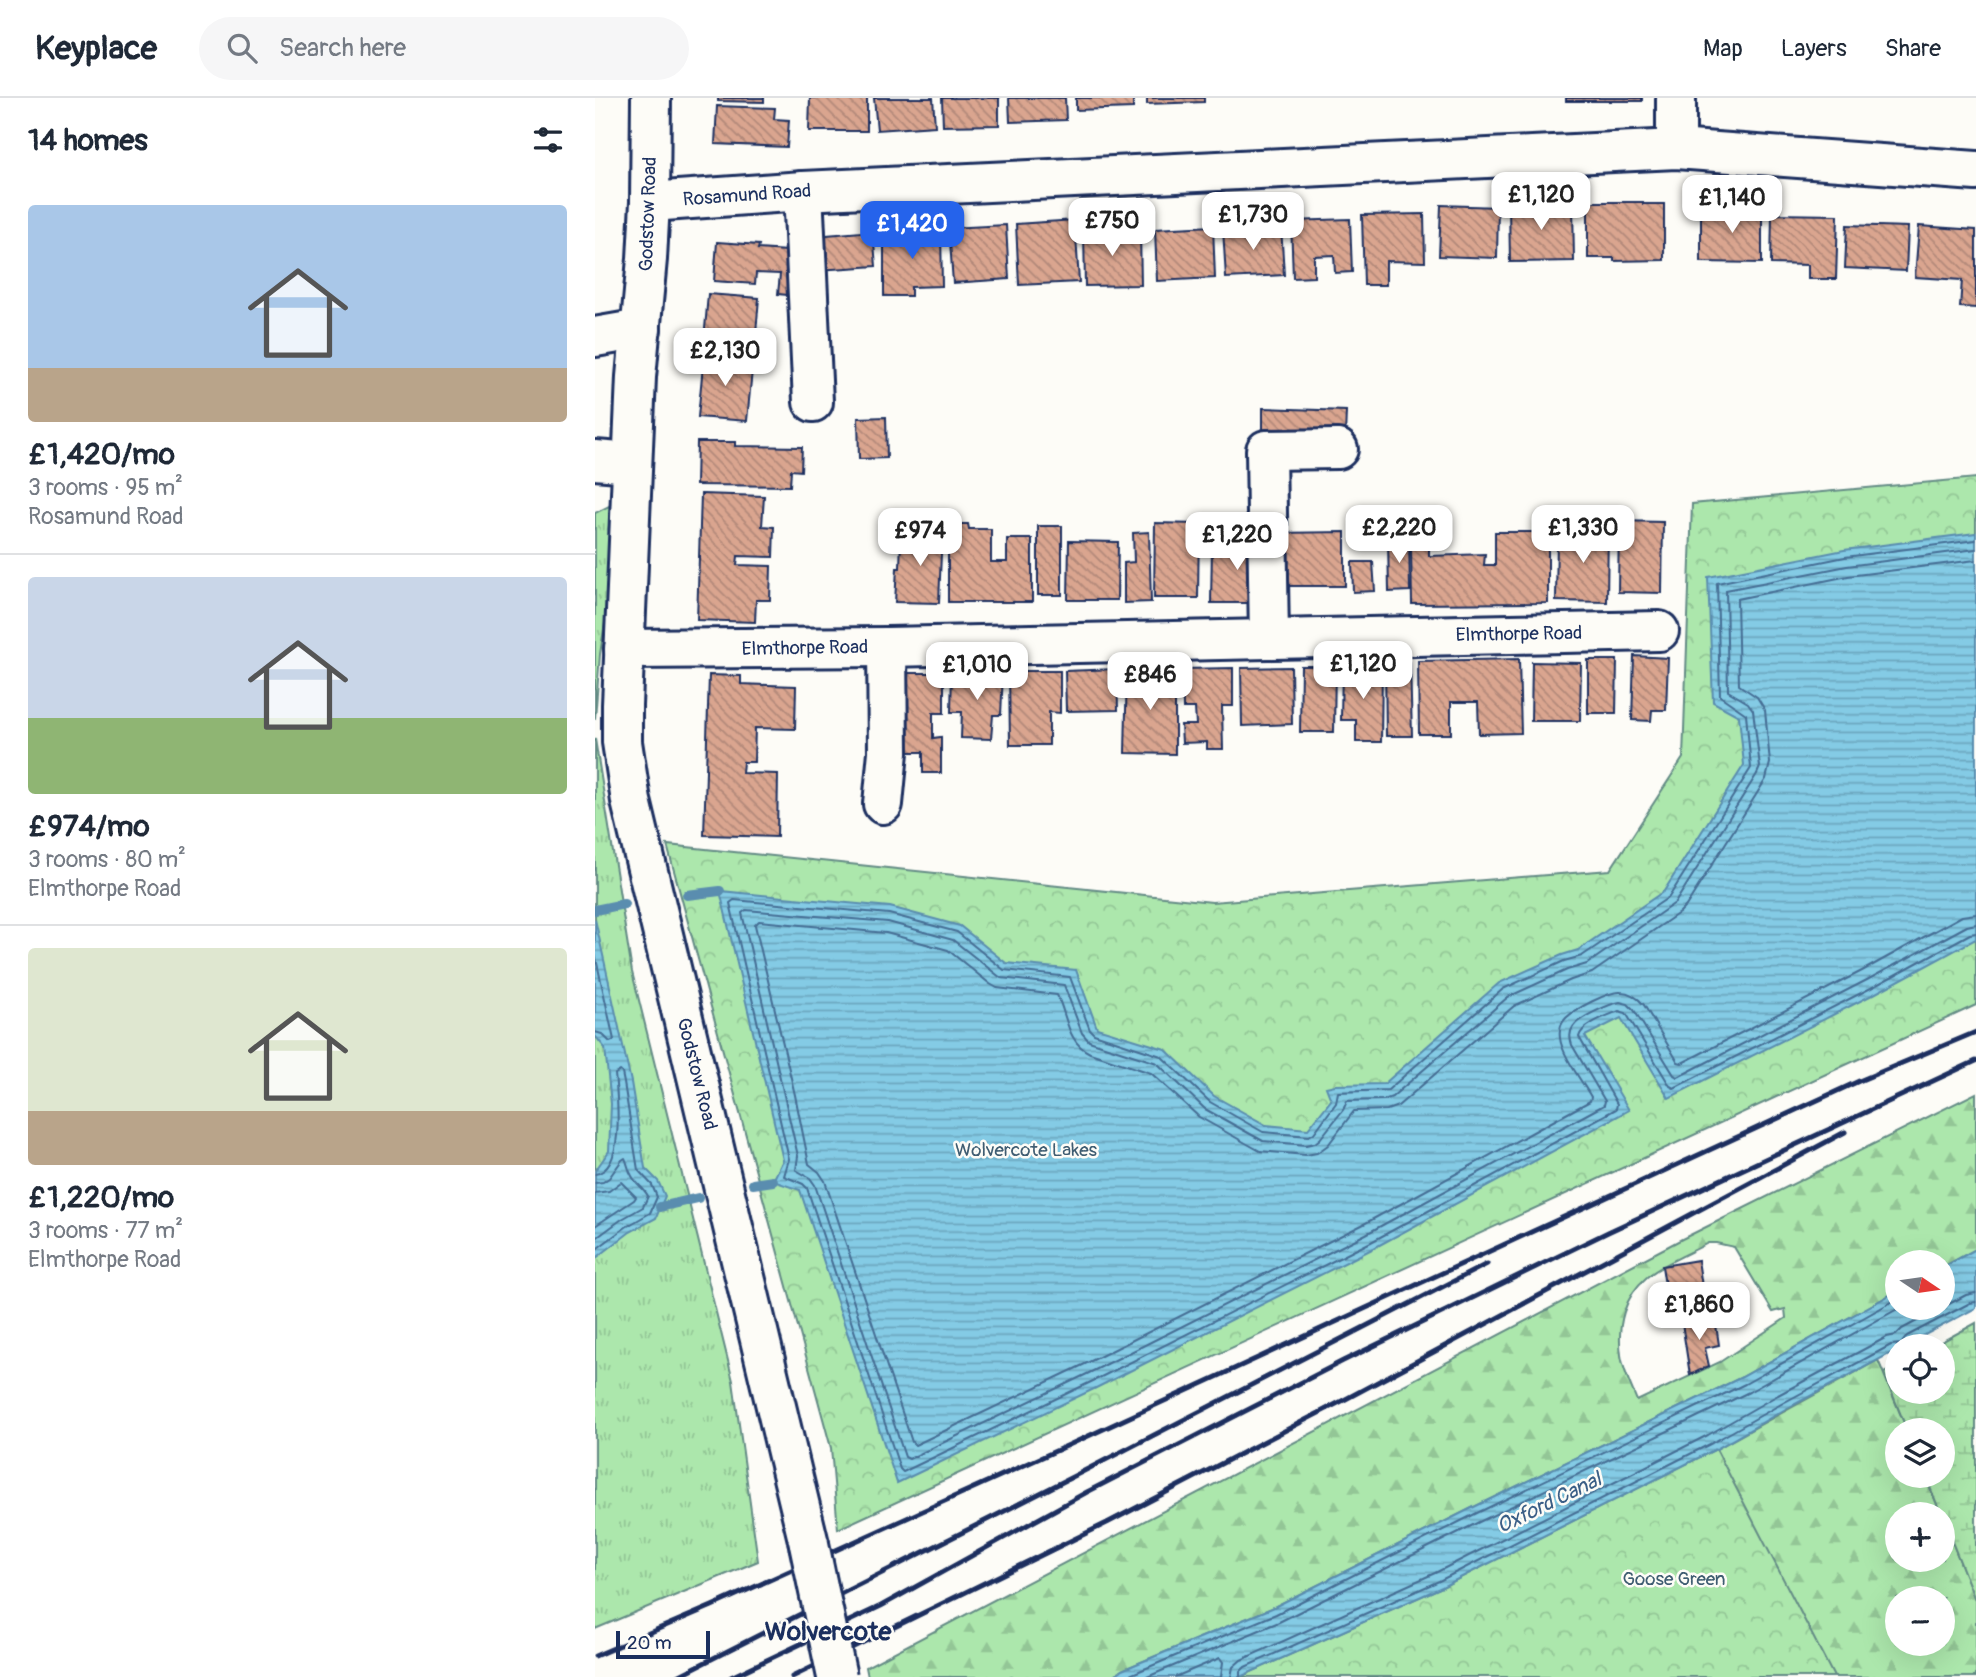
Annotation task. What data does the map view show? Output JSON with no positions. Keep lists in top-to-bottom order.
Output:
{
  "streets": {
    "street": ["Rosamund Road", "Godstow Road", "Elmthorpe Road"]
  },
  "crossings": [
    ["Rosamund Road", "Godstow Road"],
    ["Godstow Road", "Elmthorpe Road"]
  ],
  "districts": ["Wolvercote"],
  "water": ["Oxford Canal"],
  "parks": ["Wolvercote Lakes", "Goose Green"],
  "scale_bar": "20 m",
  "north": "right",
  "page": {
    "header": "Keyplace",
    "search": "Search here",
    "nav": ["Map", "Layers", "Share"],
    "heading": "14 homes",
    "price": [
      "£1,120",
      "£1,140",
      "£1,730",
      "£750",
      "£1,420",
      "£2,130",
      "£2,220",
      "£1,330",
      "£974",
      "£1,220",
      "£1,120",
      "£1,010",
      "£846",
      "£1,860"
    ],
    "list": [
      {
        "name": "£1,420/mo",
        "note": "3 rooms · 95 m² · Rosamund Road"
      },
      {
        "name": "£974/mo",
        "note": "3 rooms · 80 m² · Elmthorpe Road"
      },
      {
        "name": "£1,220/mo",
        "note": "3 rooms · 77 m² · Elmthorpe Road"
      }
    ],
    "map_buttons": ["+", "−"],
    "scale": "20 m"
  }
}
